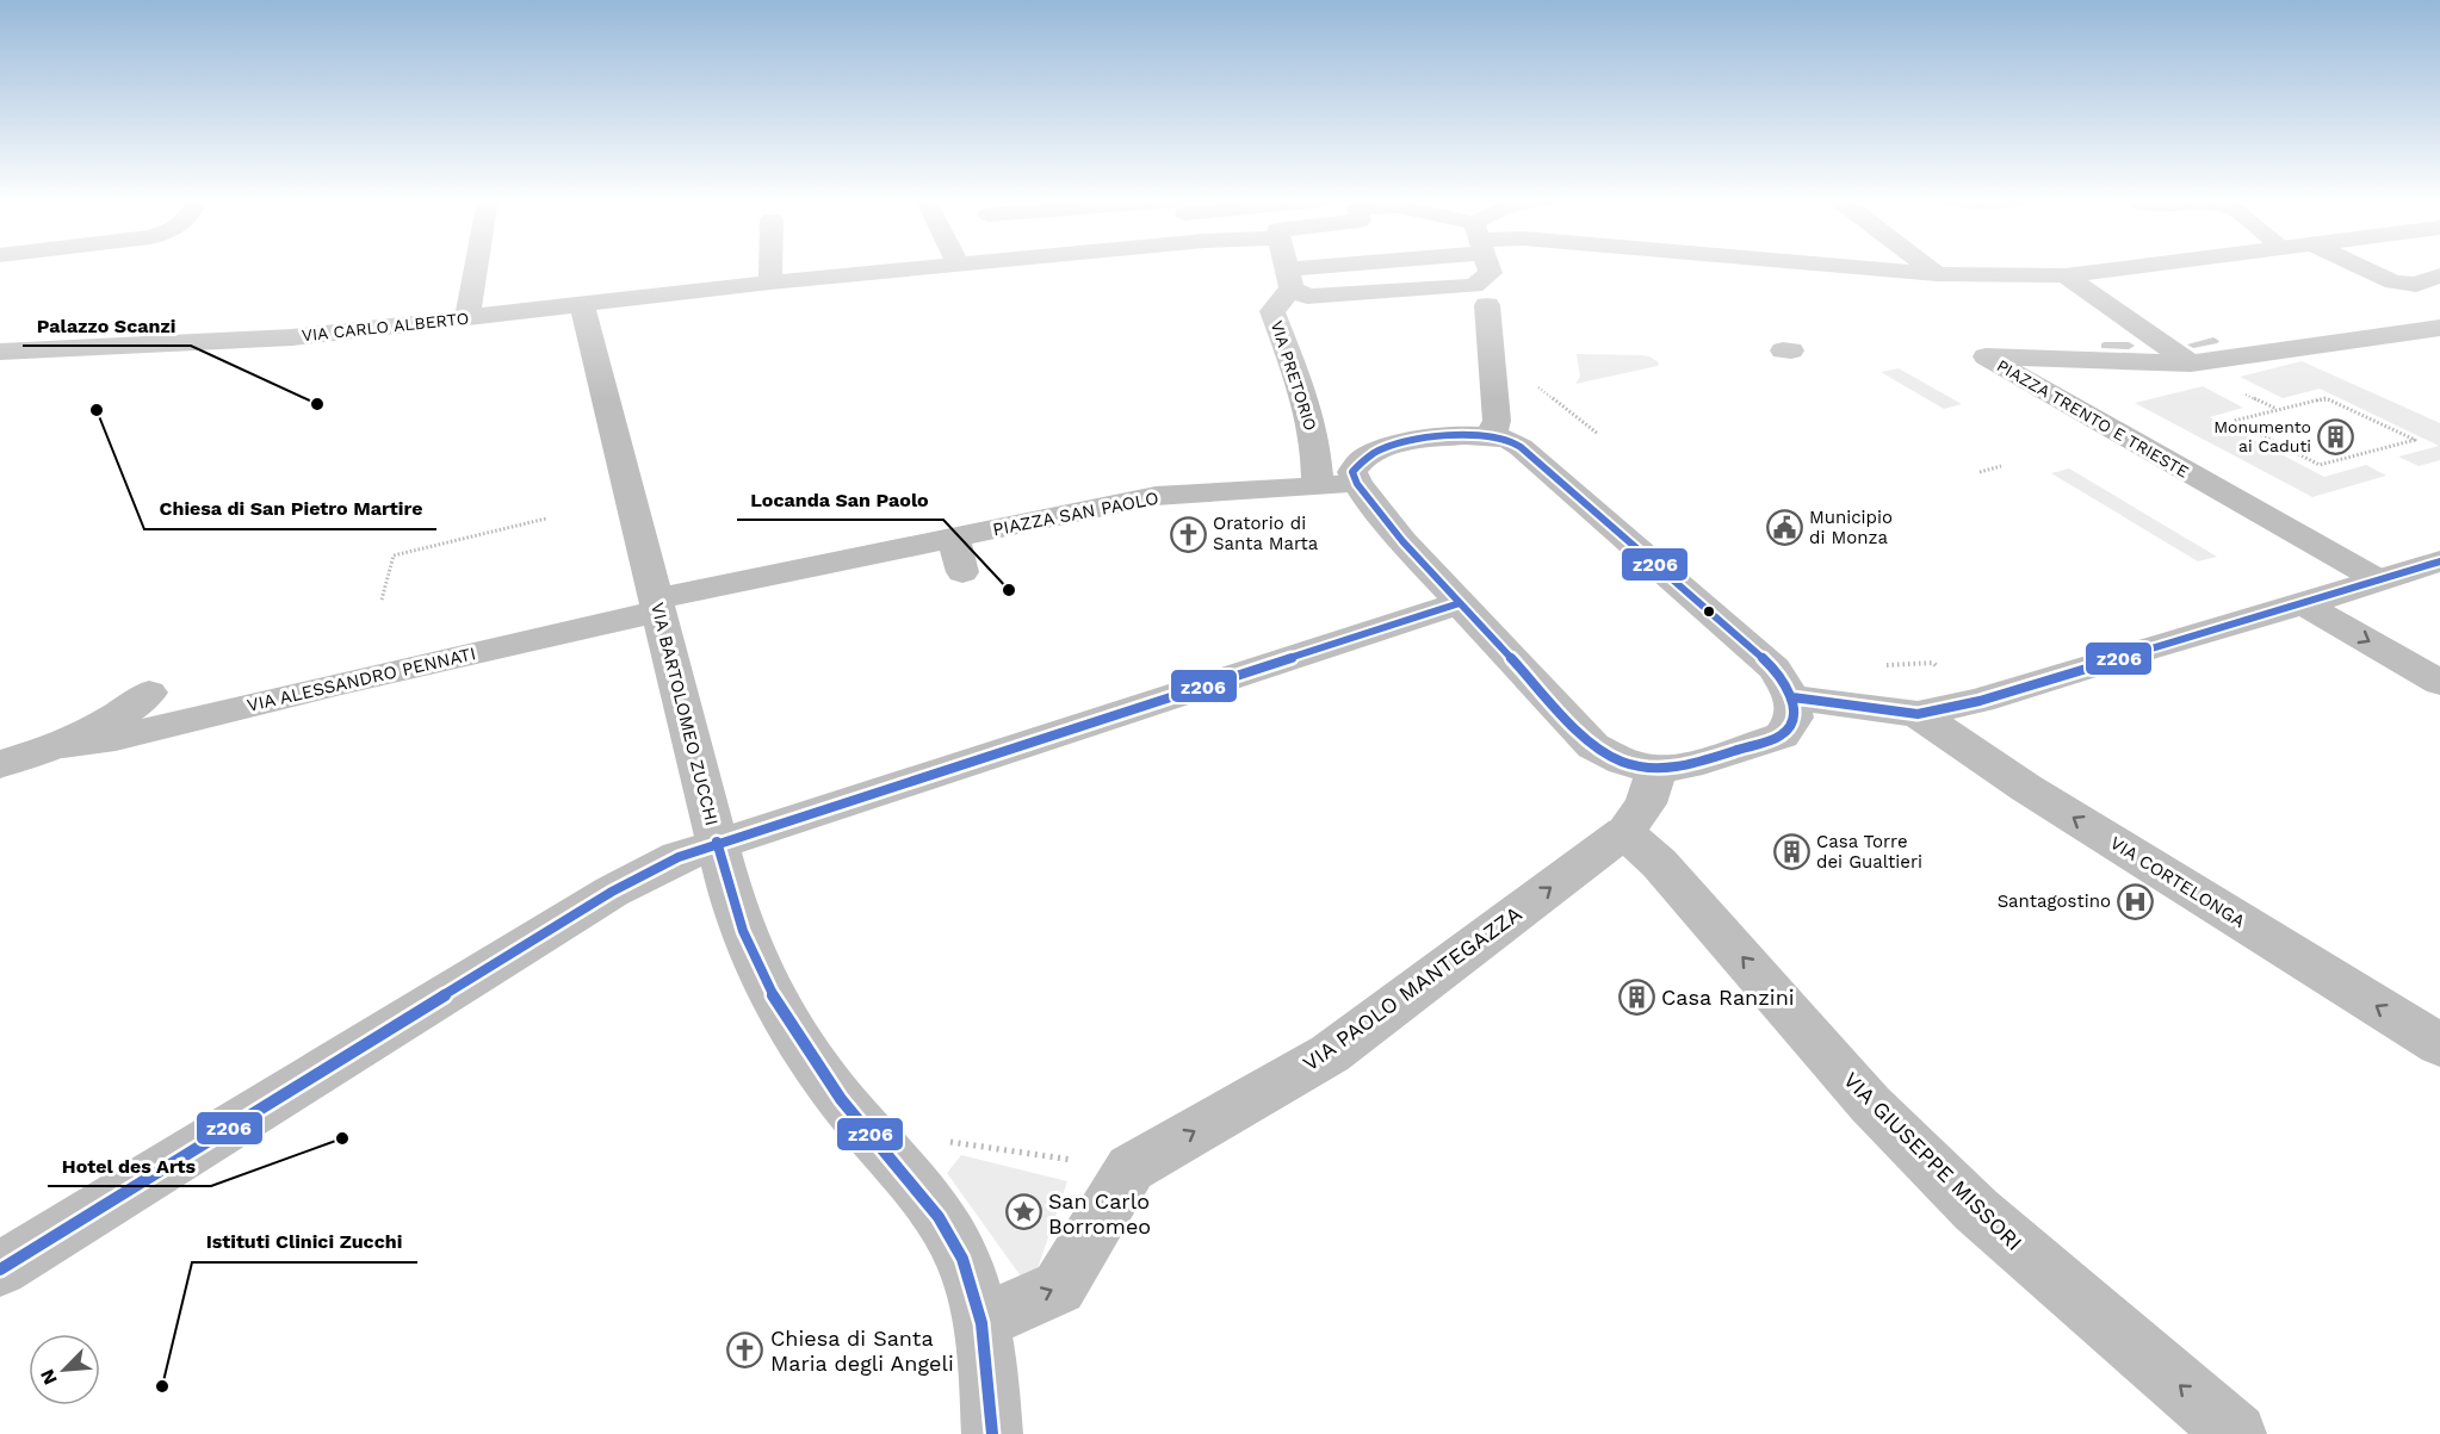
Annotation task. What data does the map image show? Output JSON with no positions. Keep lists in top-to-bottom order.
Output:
{
  "streets": {
    "street": [
      "VIA CARLO ALBERTO",
      "VIA PRETORIO",
      "PIAZZA TRENTO E TRIESTE",
      "PIAZZA SAN PAOLO",
      "VIA ALESSANDRO PENNATI",
      "VIA BARTOLOMEO ZUCCHI",
      "VIA CORTELONGA",
      "VIA PAOLO MANTEGAZZA",
      "VIA GIUSEPPE MISSORI"
    ]
  },
  "crossings": [
    ["VIA CARLO ALBERTO", "VIA BARTOLOMEO ZUCCHI"],
    ["VIA PRETORIO", "PIAZZA SAN PAOLO"],
    ["PIAZZA SAN PAOLO", "VIA ALESSANDRO PENNATI"],
    ["PIAZZA SAN PAOLO", "VIA BARTOLOMEO ZUCCHI"],
    ["VIA ALESSANDRO PENNATI", "VIA BARTOLOMEO ZUCCHI"],
    ["VIA PAOLO MANTEGAZZA", "VIA GIUSEPPE MISSORI"]
  ],
  "one_way": ["VIA CORTELONGA", "VIA GIUSEPPE MISSORI"],
  "places": {
    "other": [
      "Palazzo Scanzi",
      "Chiesa di San Pietro Martire",
      "Locanda San Paolo",
      "Hotel des Arts",
      "Istituti Clinici Zucchi"
    ],
    "building": ["Monumento ai Caduti", "Casa Torre dei Gualtieri", "Casa Ranzini"],
    "public building": ["Municipio di Monza"],
    "church": ["Oratorio di Santa Marta", "Chiesa di Santa Maria degli Angeli"],
    "hospital": ["Santagostino"],
    "place": ["San Carlo Borromeo"]
  },
  "lines": ["transit line z206"],
  "north": "bottom left"
}
